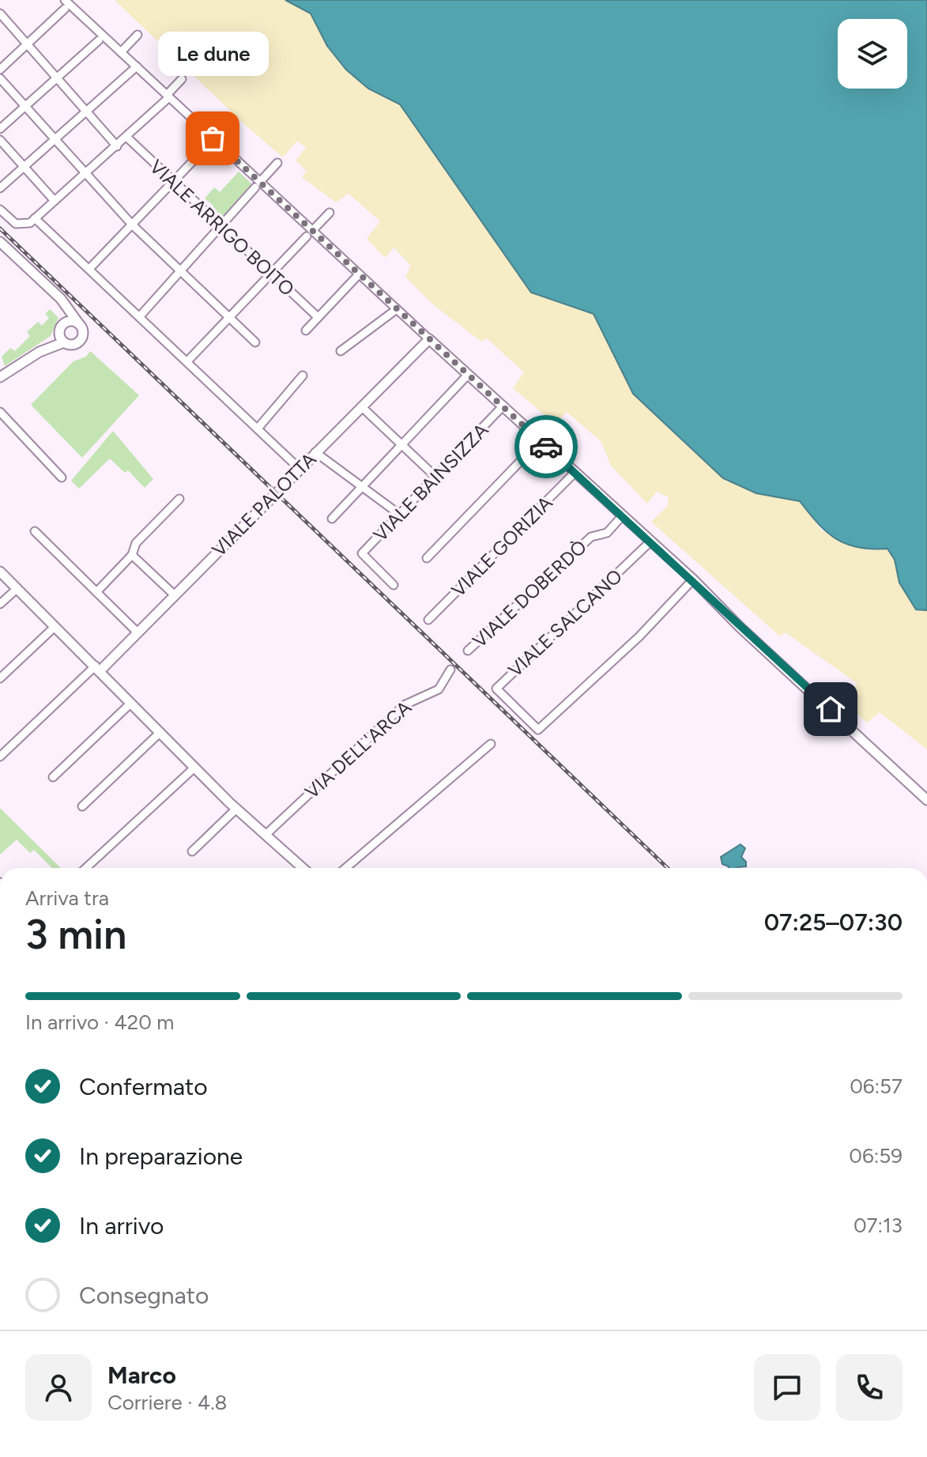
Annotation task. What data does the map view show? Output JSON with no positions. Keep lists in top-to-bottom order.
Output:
{
  "streets": {
    "street": [
      "VIALE ARRIGO BOITO",
      "VIALE BAINSIZZA",
      "VIALE PALOTTA",
      "VIALE GORIZIA",
      "VIALE DOBERDÒ",
      "VIALE SALCANO",
      "VIA DELL'ARCA"
    ]
  },
  "places": ["Le dune"],
  "page": {
    "bubble": "Le dune",
    "heading": ["3 min", "Arriva tra", "07:25–07:30"],
    "panel": ["Marco", "Corriere · 4.8"],
    "bar": "In arrivo · 420 m",
    "list": [
      ["Confermato", "06:57"],
      ["In preparazione", "06:59"],
      ["In arrivo", "07:13"],
      "Consegnato"
    ]
  }
}
